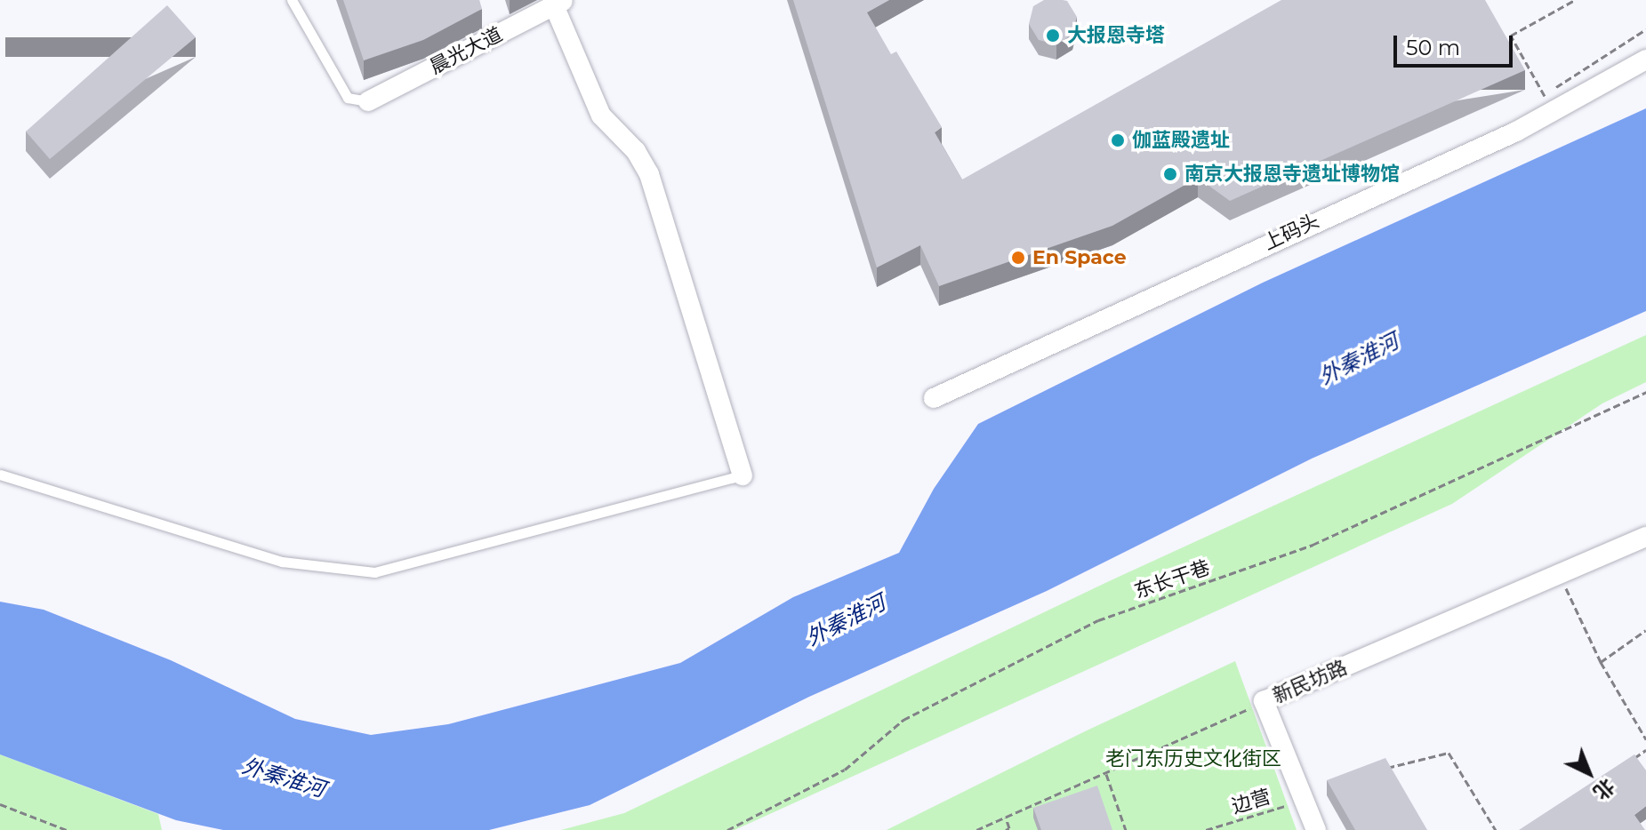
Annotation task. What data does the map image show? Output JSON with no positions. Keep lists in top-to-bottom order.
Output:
{
  "streets": {
    "street": ["晨光大道", "上码头", "新民坊路"],
    "path": ["东长干巷", "边营"]
  },
  "water": ["外秦淮河"],
  "parks": ["老门东历史文化街区"],
  "places": [
    "大报恩寺塔",
    "伽蓝殿遗址",
    "南京大报恩寺遗址博物馆",
    "En Space"
  ],
  "scale_bar": "50 m",
  "north": "bottom right"
}
